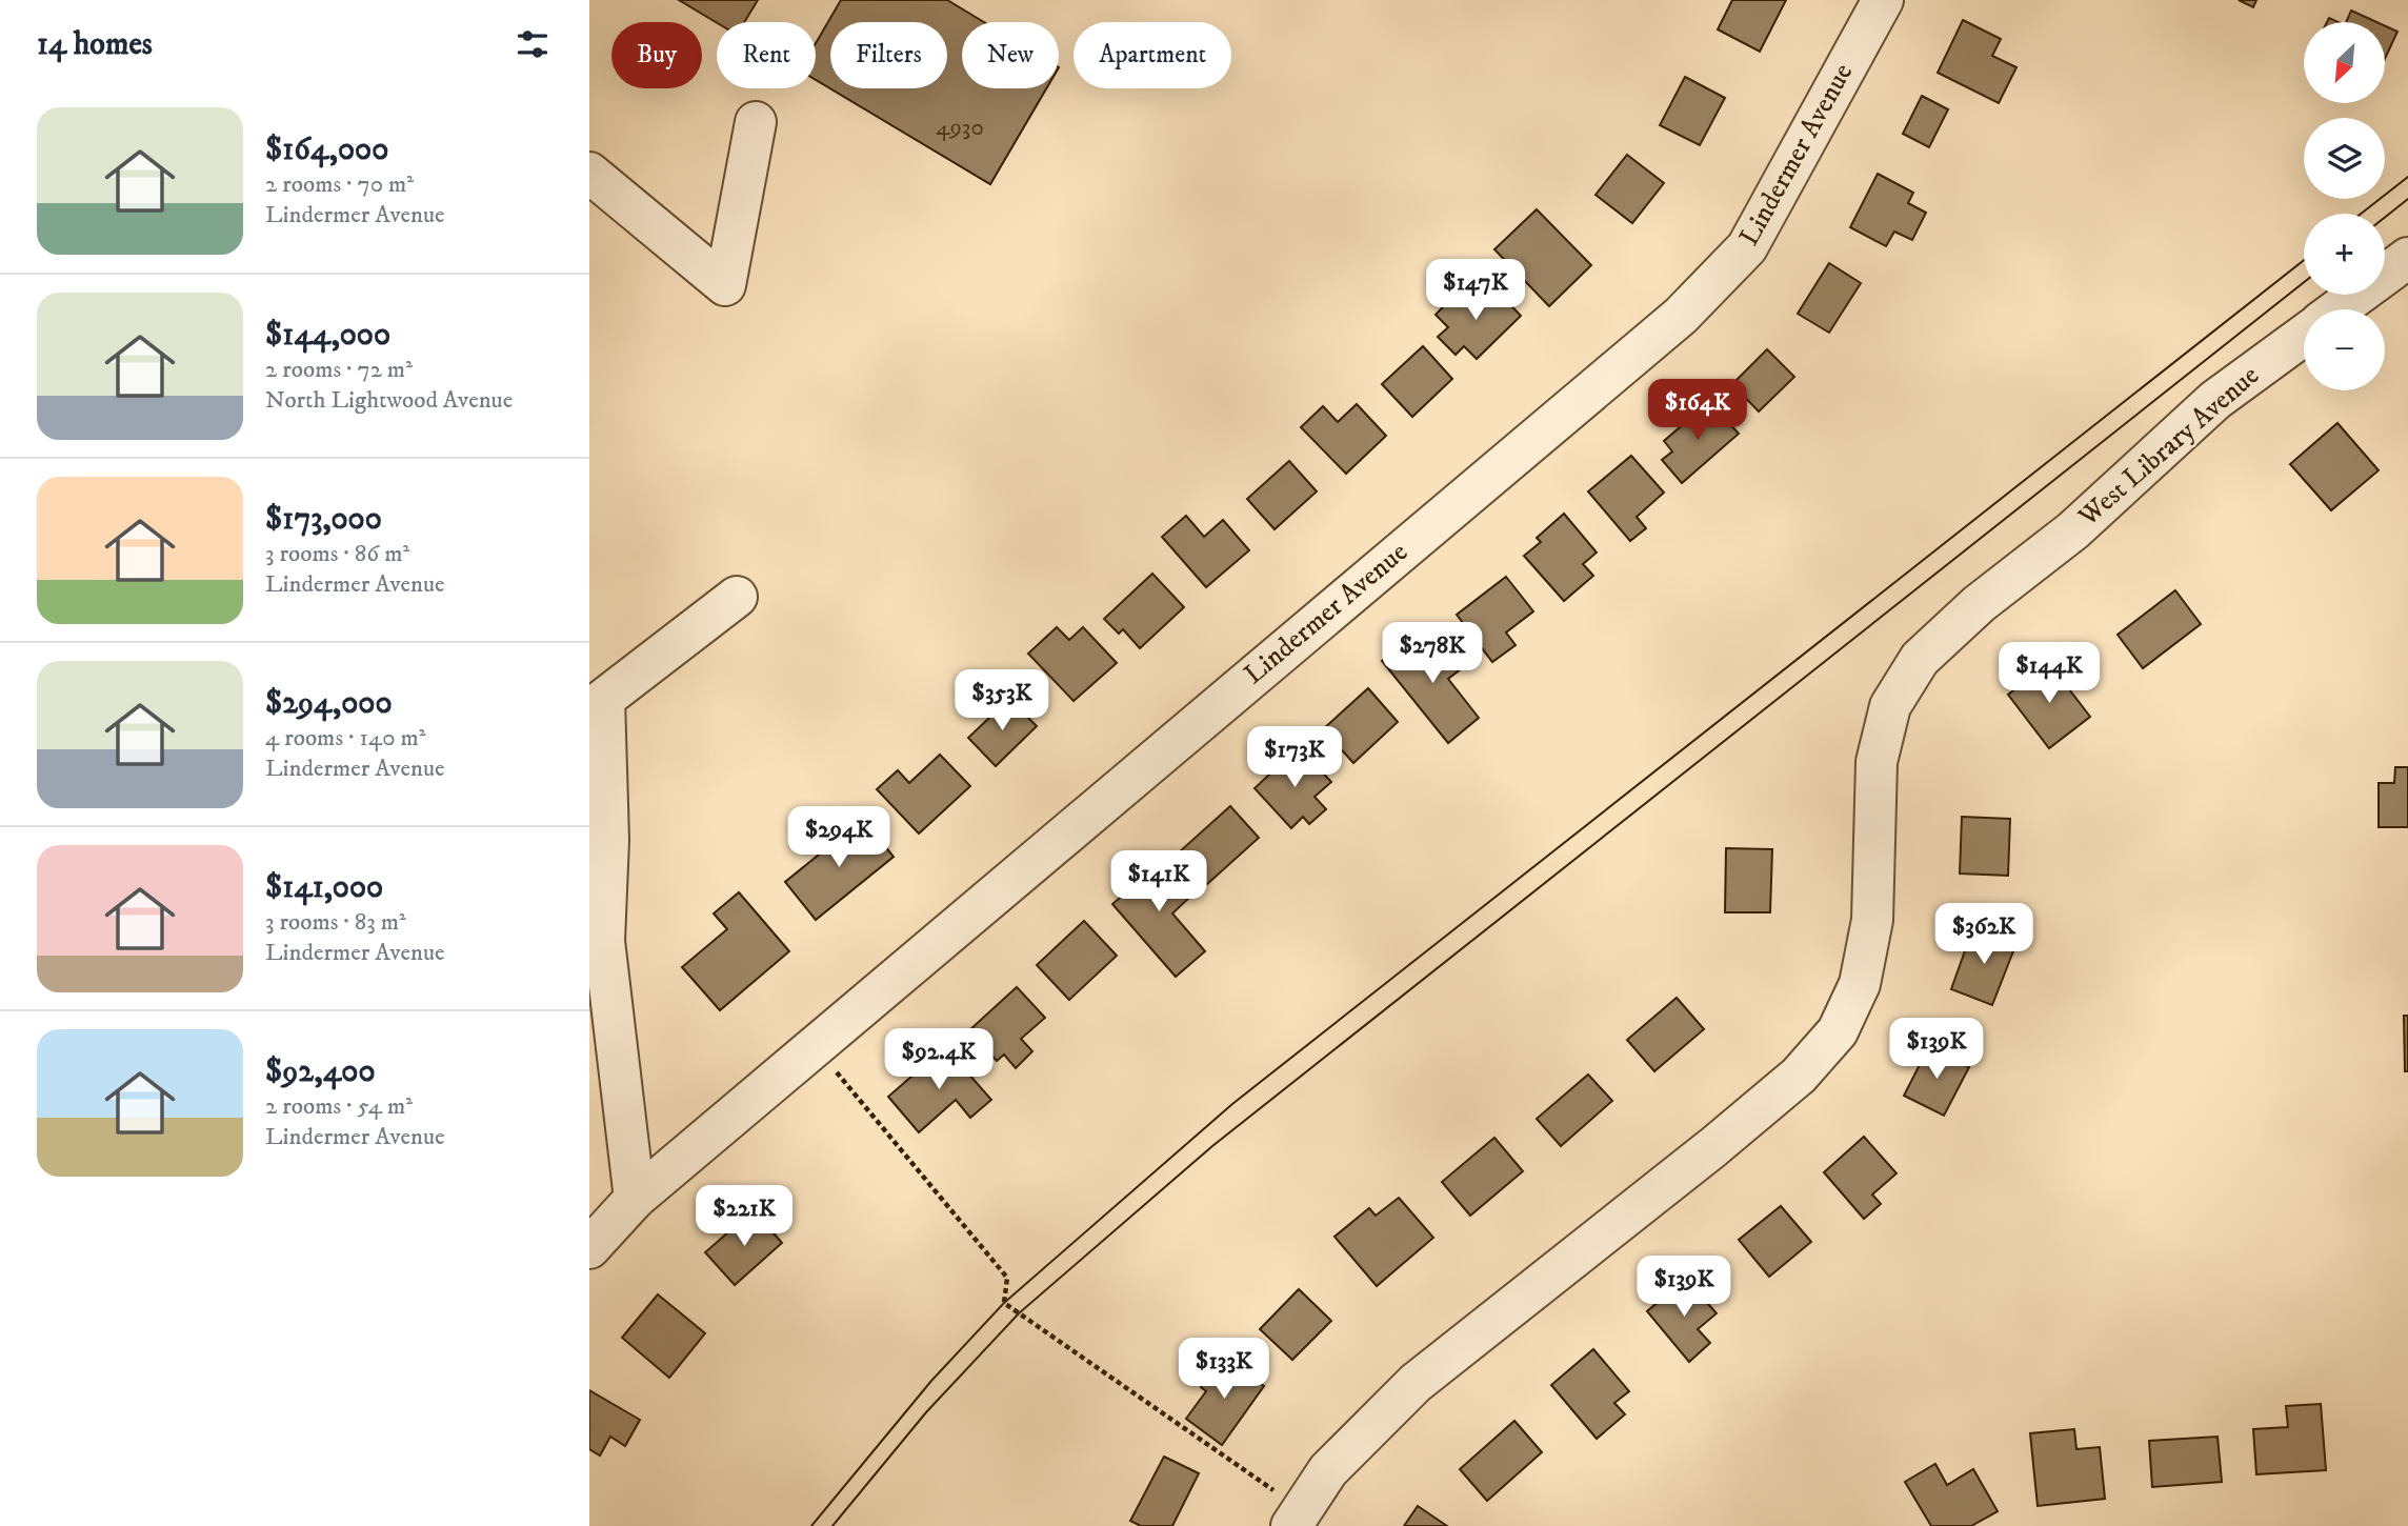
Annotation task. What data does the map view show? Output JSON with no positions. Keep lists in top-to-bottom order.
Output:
{
  "streets": {
    "street": ["Lindermer Avenue", "West Library Avenue"]
  },
  "house_numbers": ["4930"],
  "north": "bottom left",
  "page": {
    "heading": "14 homes",
    "map_buttons": ["+", "−"],
    "chip": [
      "Buy",
      "Rent",
      "Filters",
      "New",
      "Apartment"
    ],
    "list": [
      {
        "name": "$164,000",
        "note": "2 rooms · 70 m² · Lindermer Avenue"
      },
      {
        "name": "$144,000",
        "note": "2 rooms · 72 m² · North Lightwood Avenue"
      },
      {
        "name": "$173,000",
        "note": "3 rooms · 86 m² · Lindermer Avenue"
      },
      {
        "name": "$294,000",
        "note": "4 rooms · 140 m² · Lindermer Avenue"
      },
      {
        "name": "$141,000",
        "note": "3 rooms · 83 m² · Lindermer Avenue"
      },
      {
        "name": "$92,400",
        "note": "2 rooms · 54 m² · Lindermer Avenue"
      }
    ],
    "price": [
      "$147K",
      "$164K",
      "$278K",
      "$144K",
      "$353K",
      "$173K",
      "$294K",
      "$141K",
      "$362K",
      "$139K",
      "$92.4K",
      "$221K",
      "$139K",
      "$133K"
    ]
  }
}
